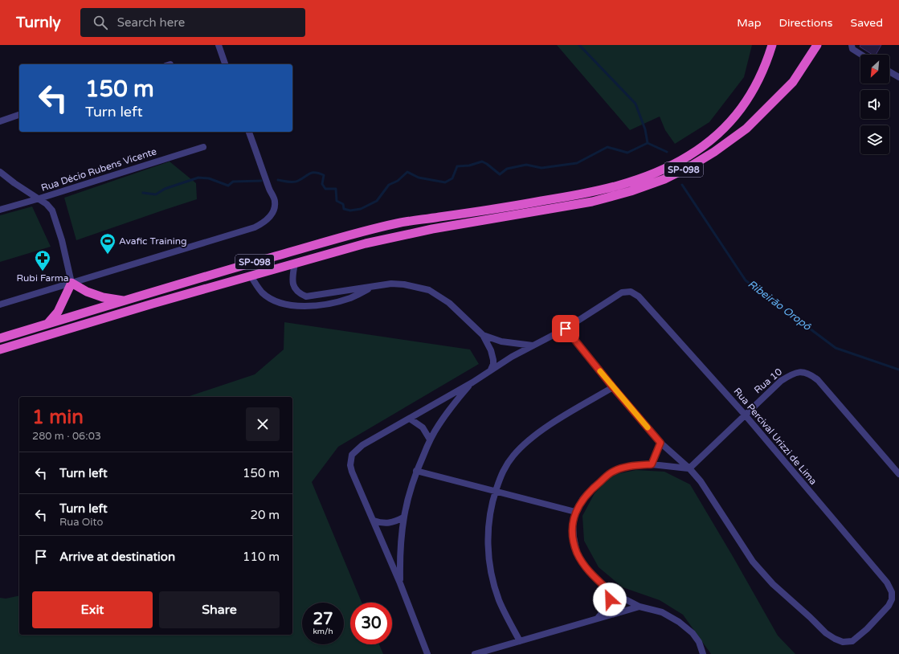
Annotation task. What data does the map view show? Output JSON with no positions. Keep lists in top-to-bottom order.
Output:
{
  "streets": {
    "highway": ["SP-098"],
    "street": ["Rua Décio Rubens Vicente", "Rua 10", "Rua Percival Urizzi de Lima"]
  },
  "crossings": [
    ["Rua 10", "Rua Percival Urizzi de Lima"]
  ],
  "water": ["Ribeirão Oropô"],
  "places": {
    "sports": ["Avafic Training"],
    "pharmacy": ["Rubi Farma"]
  },
  "north": "bottom left",
  "page": {
    "header": "Turnly",
    "search": "Search here",
    "nav": ["Map", "Directions", "Saved"],
    "turn": ["150 m", "Turn left"],
    "heading": ["1 min", "280 m · 06:03"],
    "list": [
      {
        "name": "Turn left",
        "value": "150 m"
      },
      {
        "name": "Turn left",
        "note": "Rua Oito",
        "value": "20 m"
      },
      {
        "name": "Arrive at destination",
        "value": "110 m"
      }
    ],
    "buttons": ["Exit", "Share"],
    "speed": "27 km/h",
    "limit": "30"
  }
}
